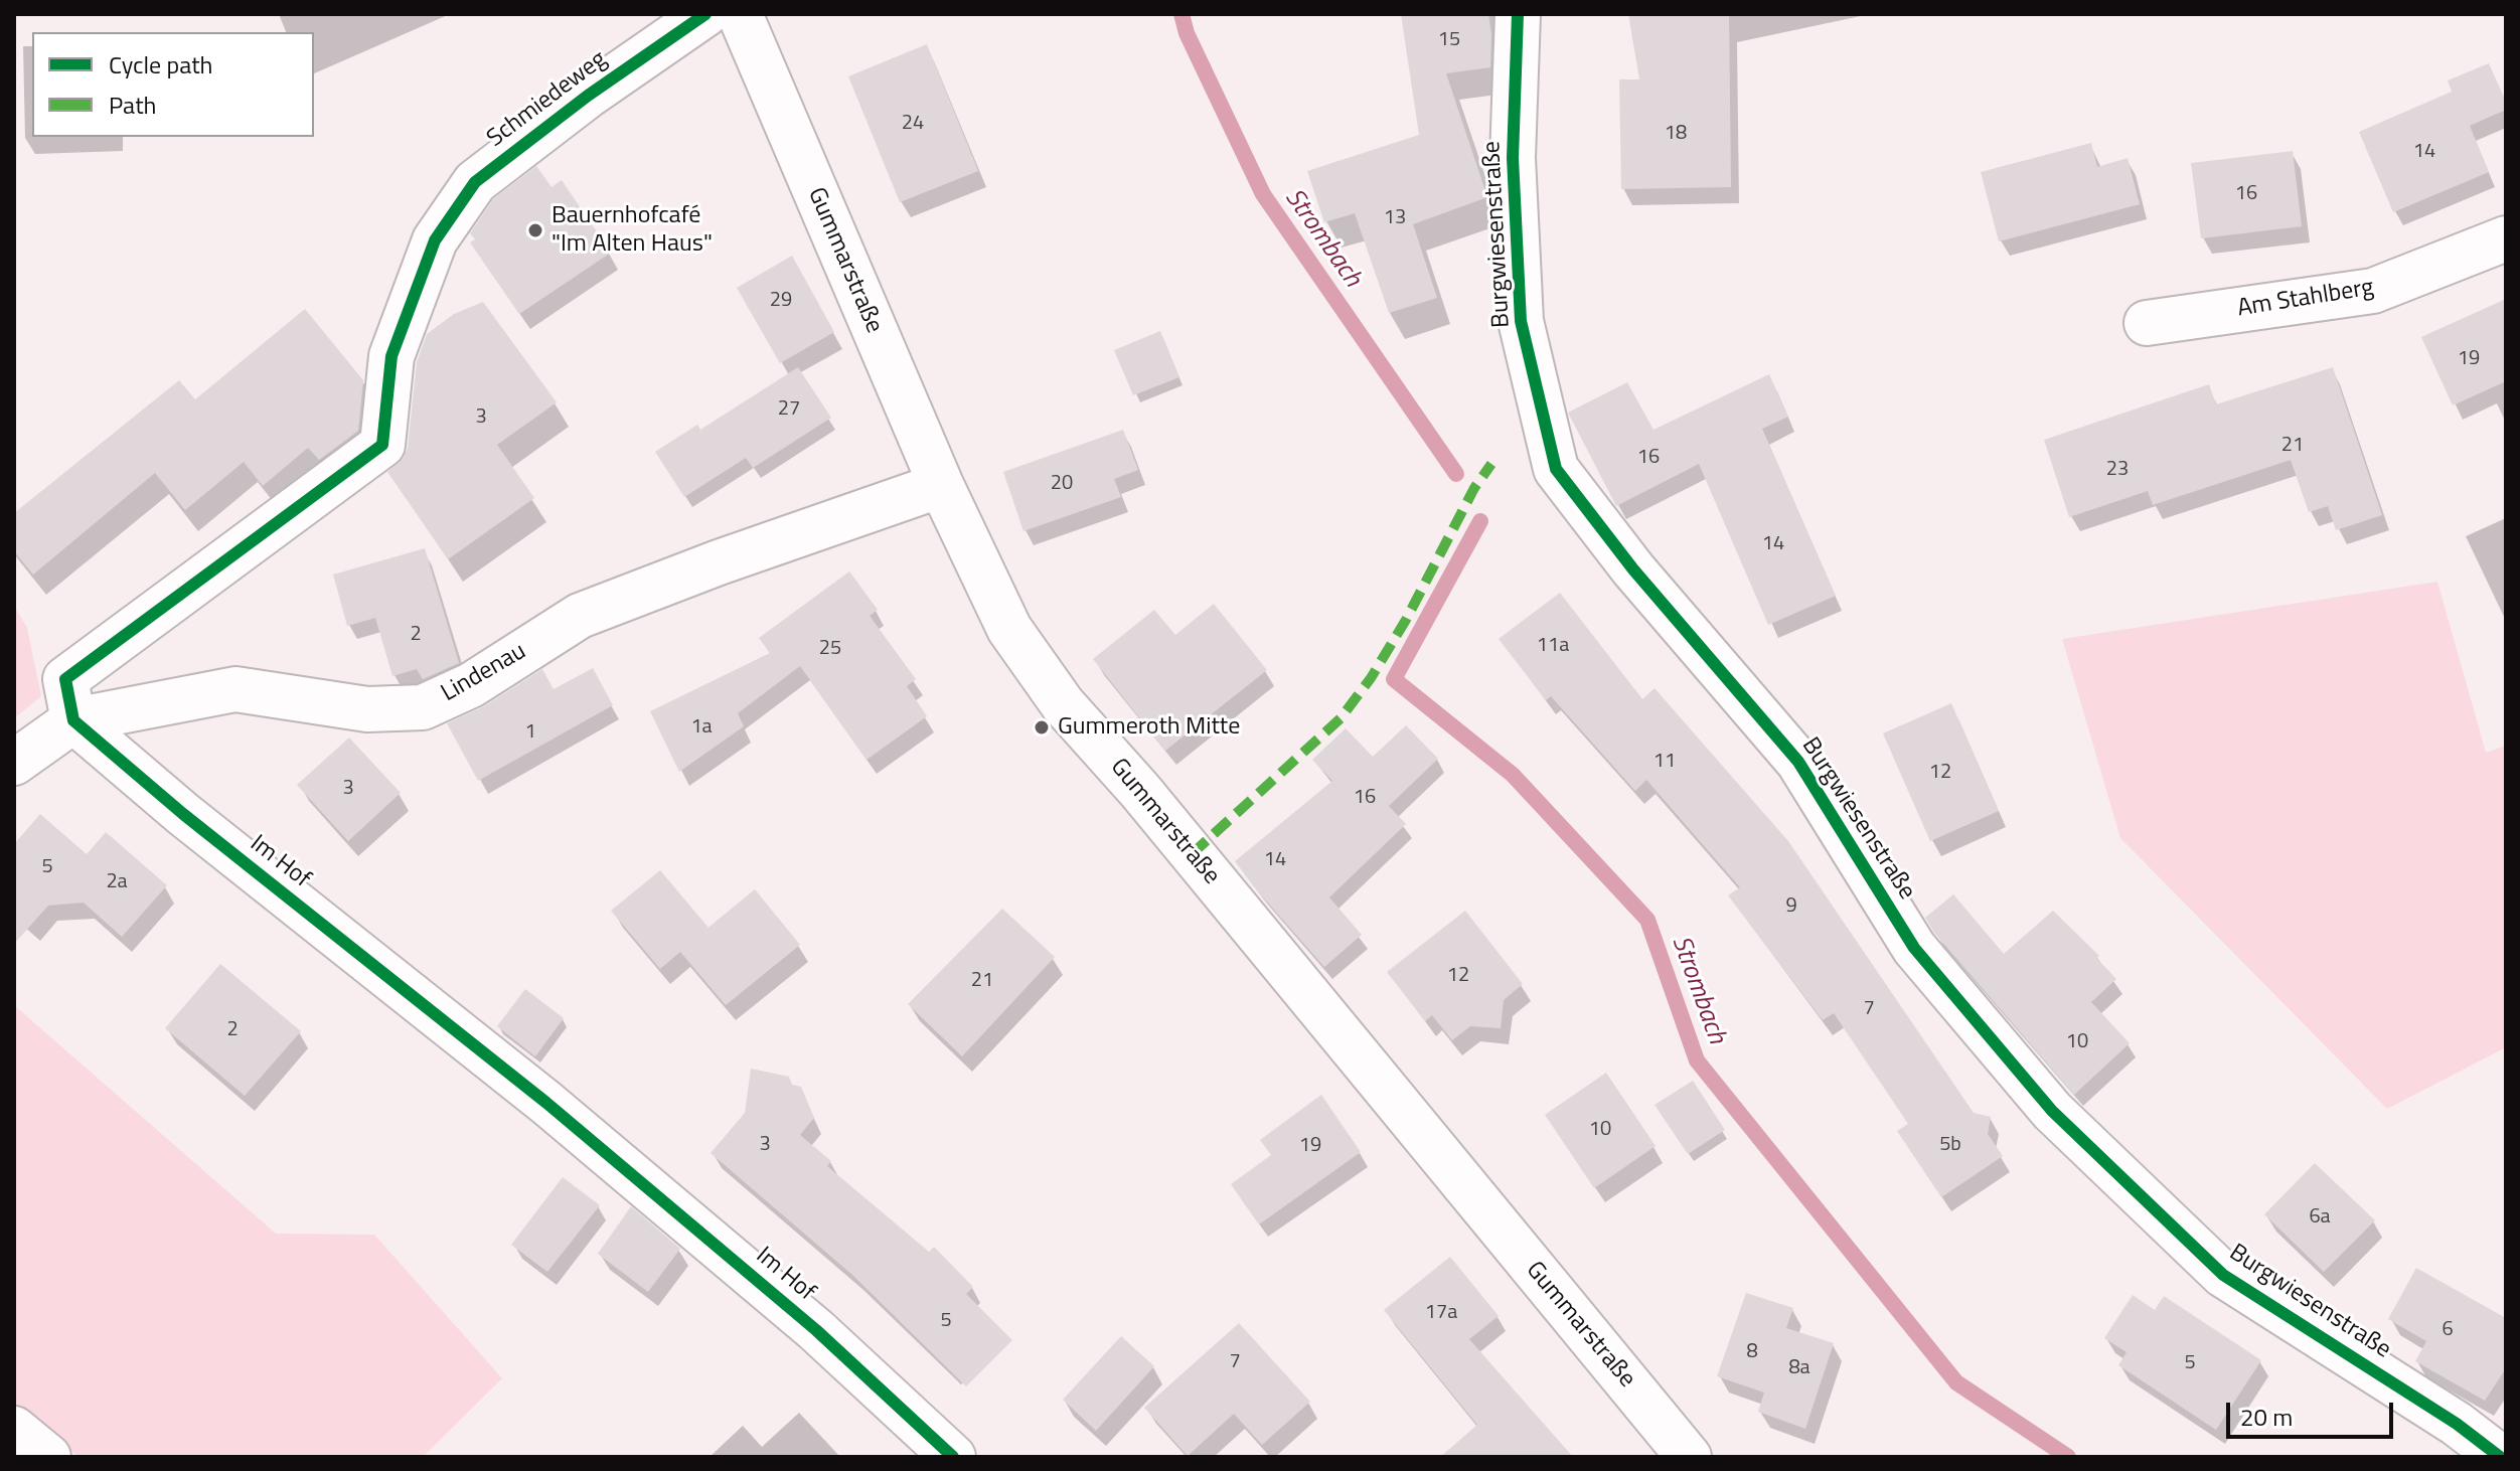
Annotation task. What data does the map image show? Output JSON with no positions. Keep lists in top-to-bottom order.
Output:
{
  "streets": {
    "street": [
      "Schmiedeweg",
      "Burgwiesenstraße",
      "Gummarstraße",
      "Am Stahlberg",
      "Lindenau",
      "Im Hof"
    ]
  },
  "crossings": [
    ["Schmiedeweg", "Lindenau"],
    ["Schmiedeweg", "Im Hof"],
    ["Gummarstraße", "Lindenau"],
    ["Lindenau", "Im Hof"]
  ],
  "water": ["Strombach"],
  "places": ["Bauernhofcafé \"Im Alten Haus\"", "Gummeroth Mitte"],
  "house_numbers": [
    "15",
    "24",
    "18",
    "14",
    "16",
    "13",
    "29",
    "19",
    "27",
    "3",
    "21",
    "16",
    "23",
    "20",
    "14",
    "2",
    "11a",
    "25",
    "1a",
    "1",
    "11",
    "12",
    "3",
    "16",
    "14",
    "5",
    "2a",
    "9",
    "12",
    "21",
    "7",
    "2",
    "10",
    "10",
    "3",
    "5b",
    "19",
    "6a",
    "17a",
    "5",
    "6",
    "8",
    "7",
    "5",
    "8a"
  ],
  "legend": ["Cycle path", "Path"],
  "scale_bar": "20 m"
}
